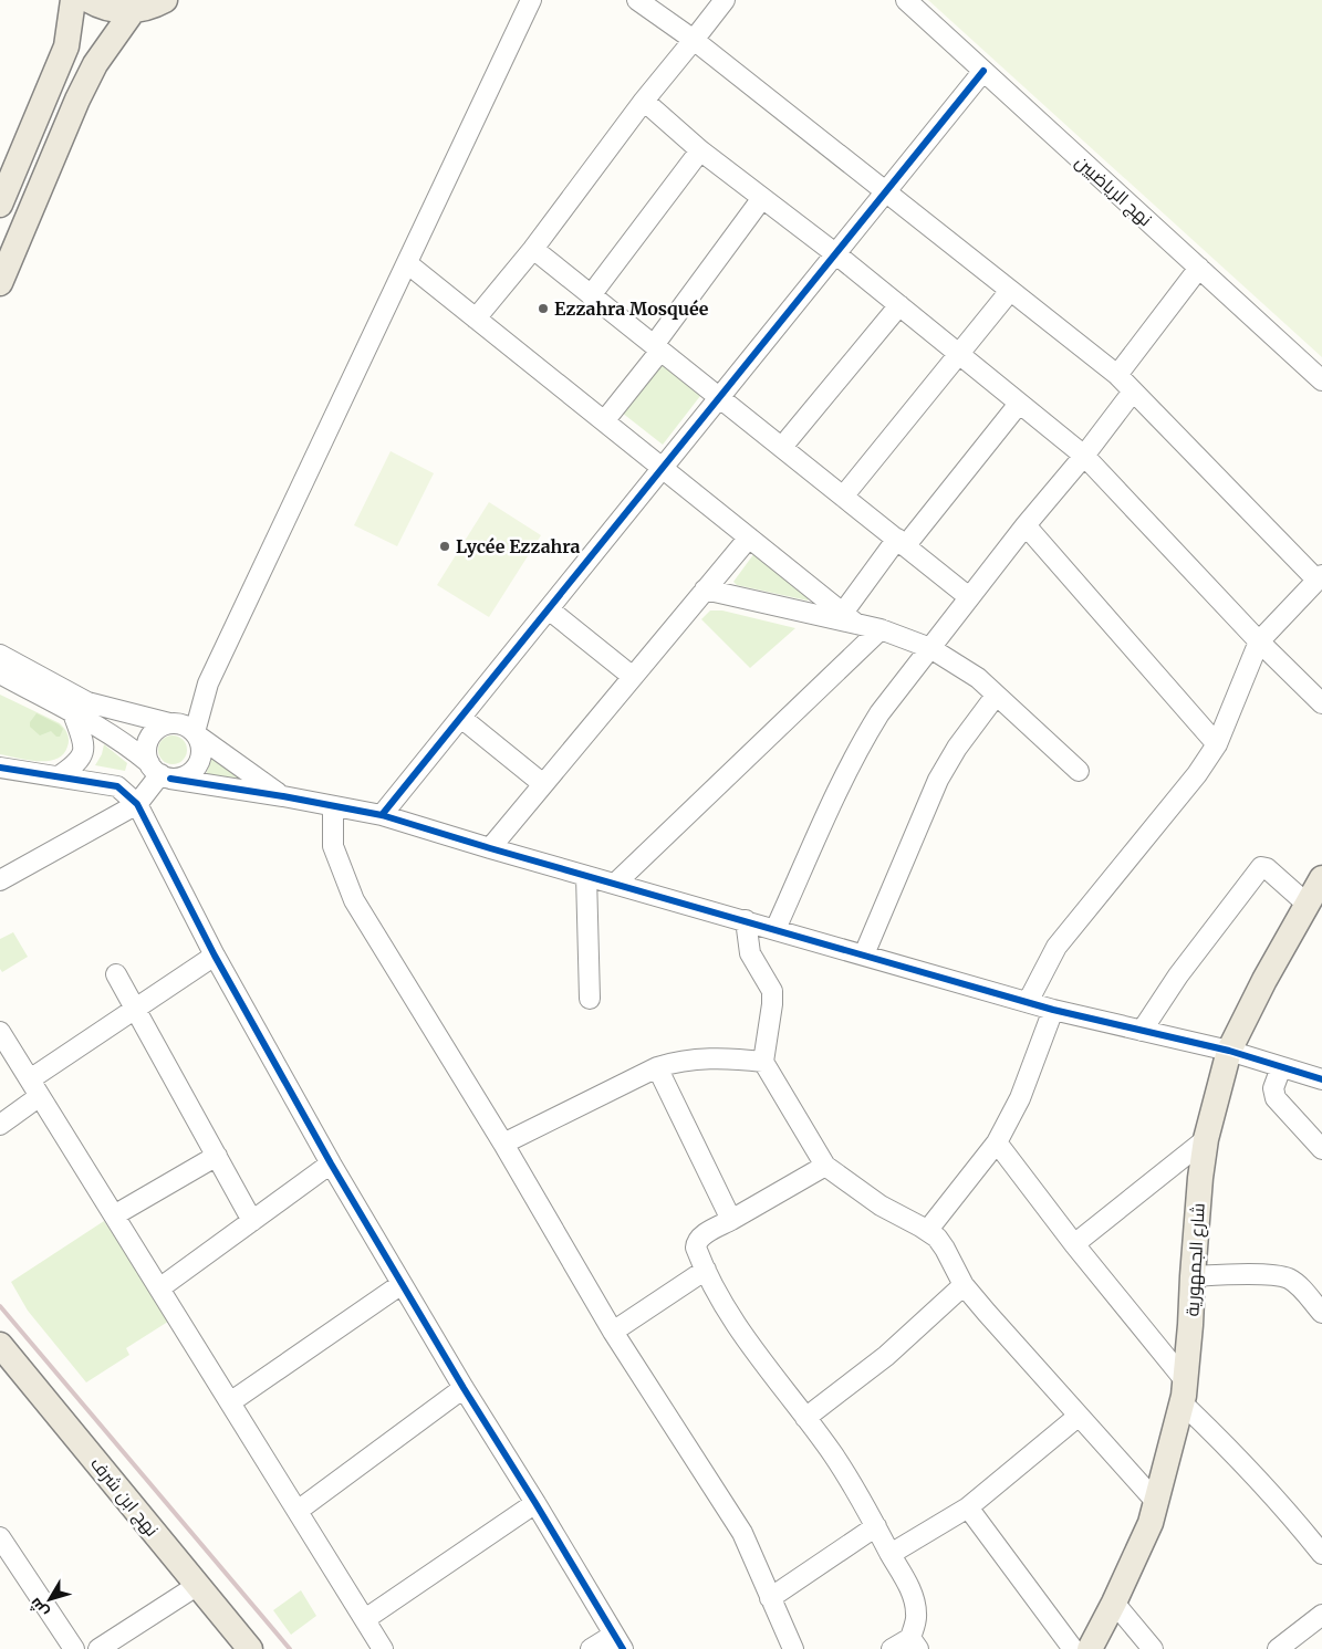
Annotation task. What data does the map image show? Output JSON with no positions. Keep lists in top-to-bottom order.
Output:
{
  "streets": {
    "main road": ["شارع الجمهورية", "نهج ابن شرف"],
    "street": ["نهج الرياضيين"]
  },
  "places": ["Ezzahra Mosquée", "Lycée Ezzahra"],
  "north": "bottom left"
}
